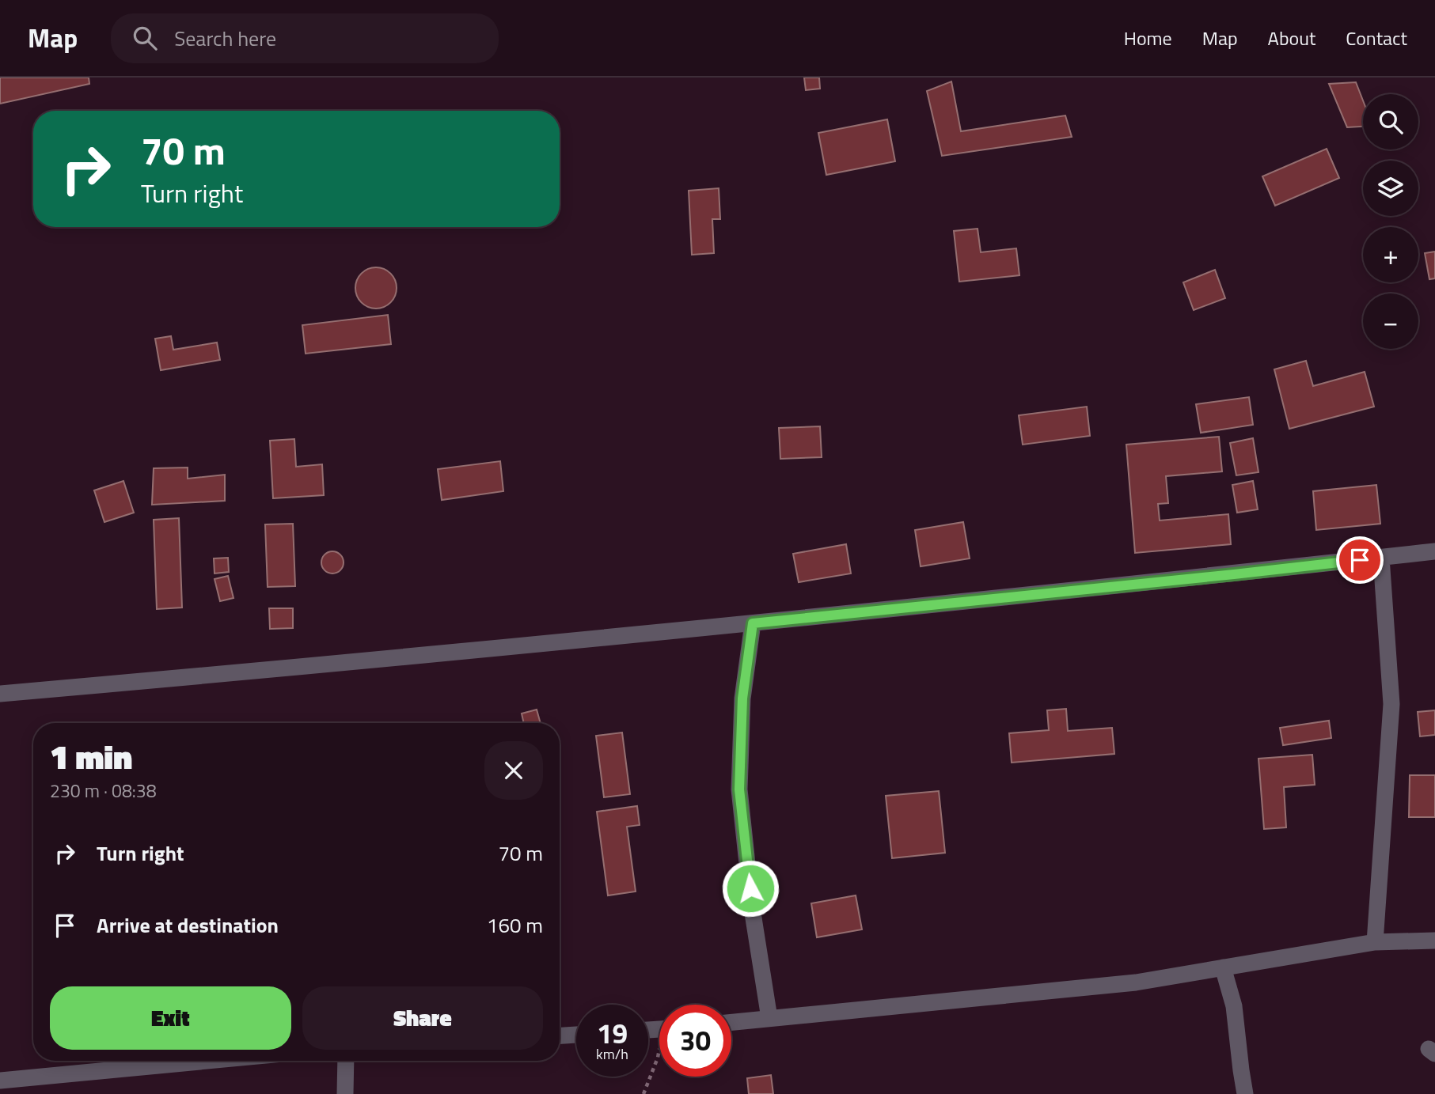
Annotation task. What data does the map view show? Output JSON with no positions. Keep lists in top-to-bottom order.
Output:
{
  "page": {
    "header": "Map",
    "search": "Search here",
    "nav": [
      "Home",
      "Map",
      "About",
      "Contact"
    ],
    "map_buttons": ["+", "−"],
    "turn": ["70 m", "Turn right"],
    "heading": ["1 min", "230 m · 08:38"],
    "list": [
      {
        "name": "Turn right",
        "value": "70 m"
      },
      {
        "name": "Arrive at destination",
        "value": "160 m"
      }
    ],
    "buttons": ["Exit", "Share"],
    "speed": "19 km/h",
    "limit": "30"
  }
}
